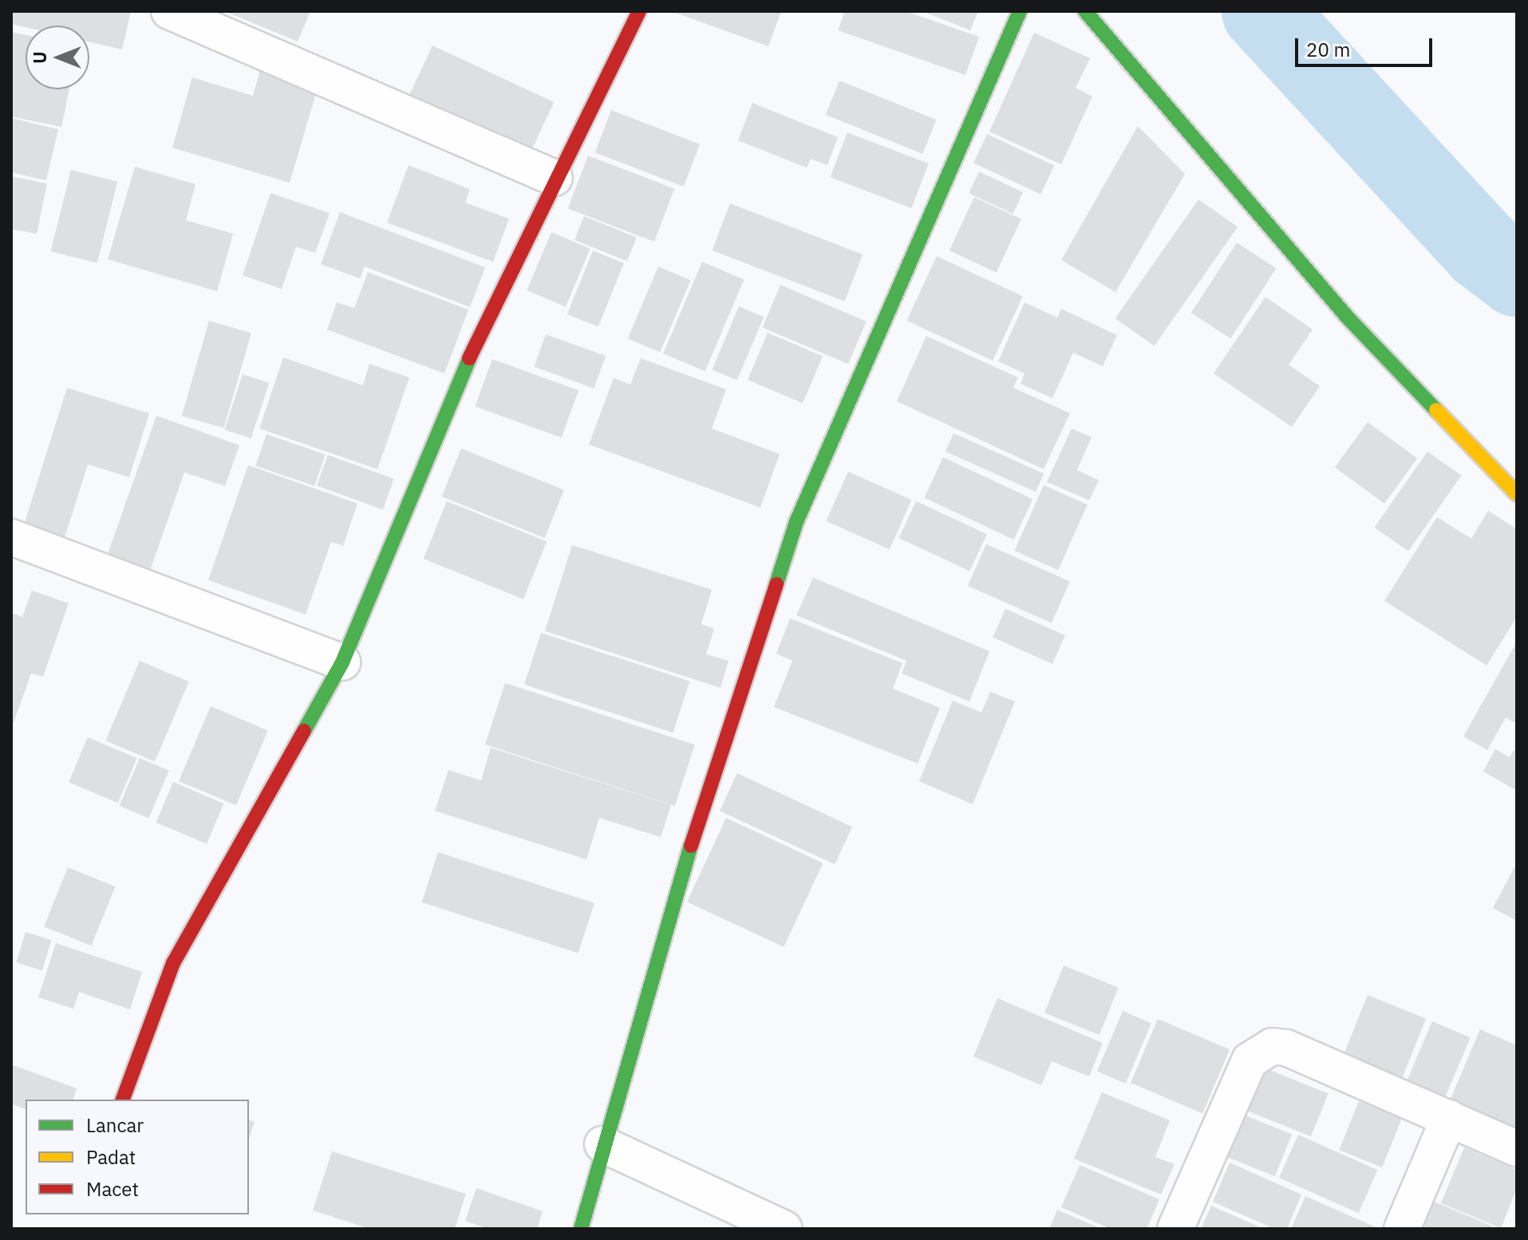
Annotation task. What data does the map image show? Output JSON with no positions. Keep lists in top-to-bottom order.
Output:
{
  "legend": ["Lancar", "Padat", "Macet"],
  "scale_bar": "20 m",
  "north": "left"
}
